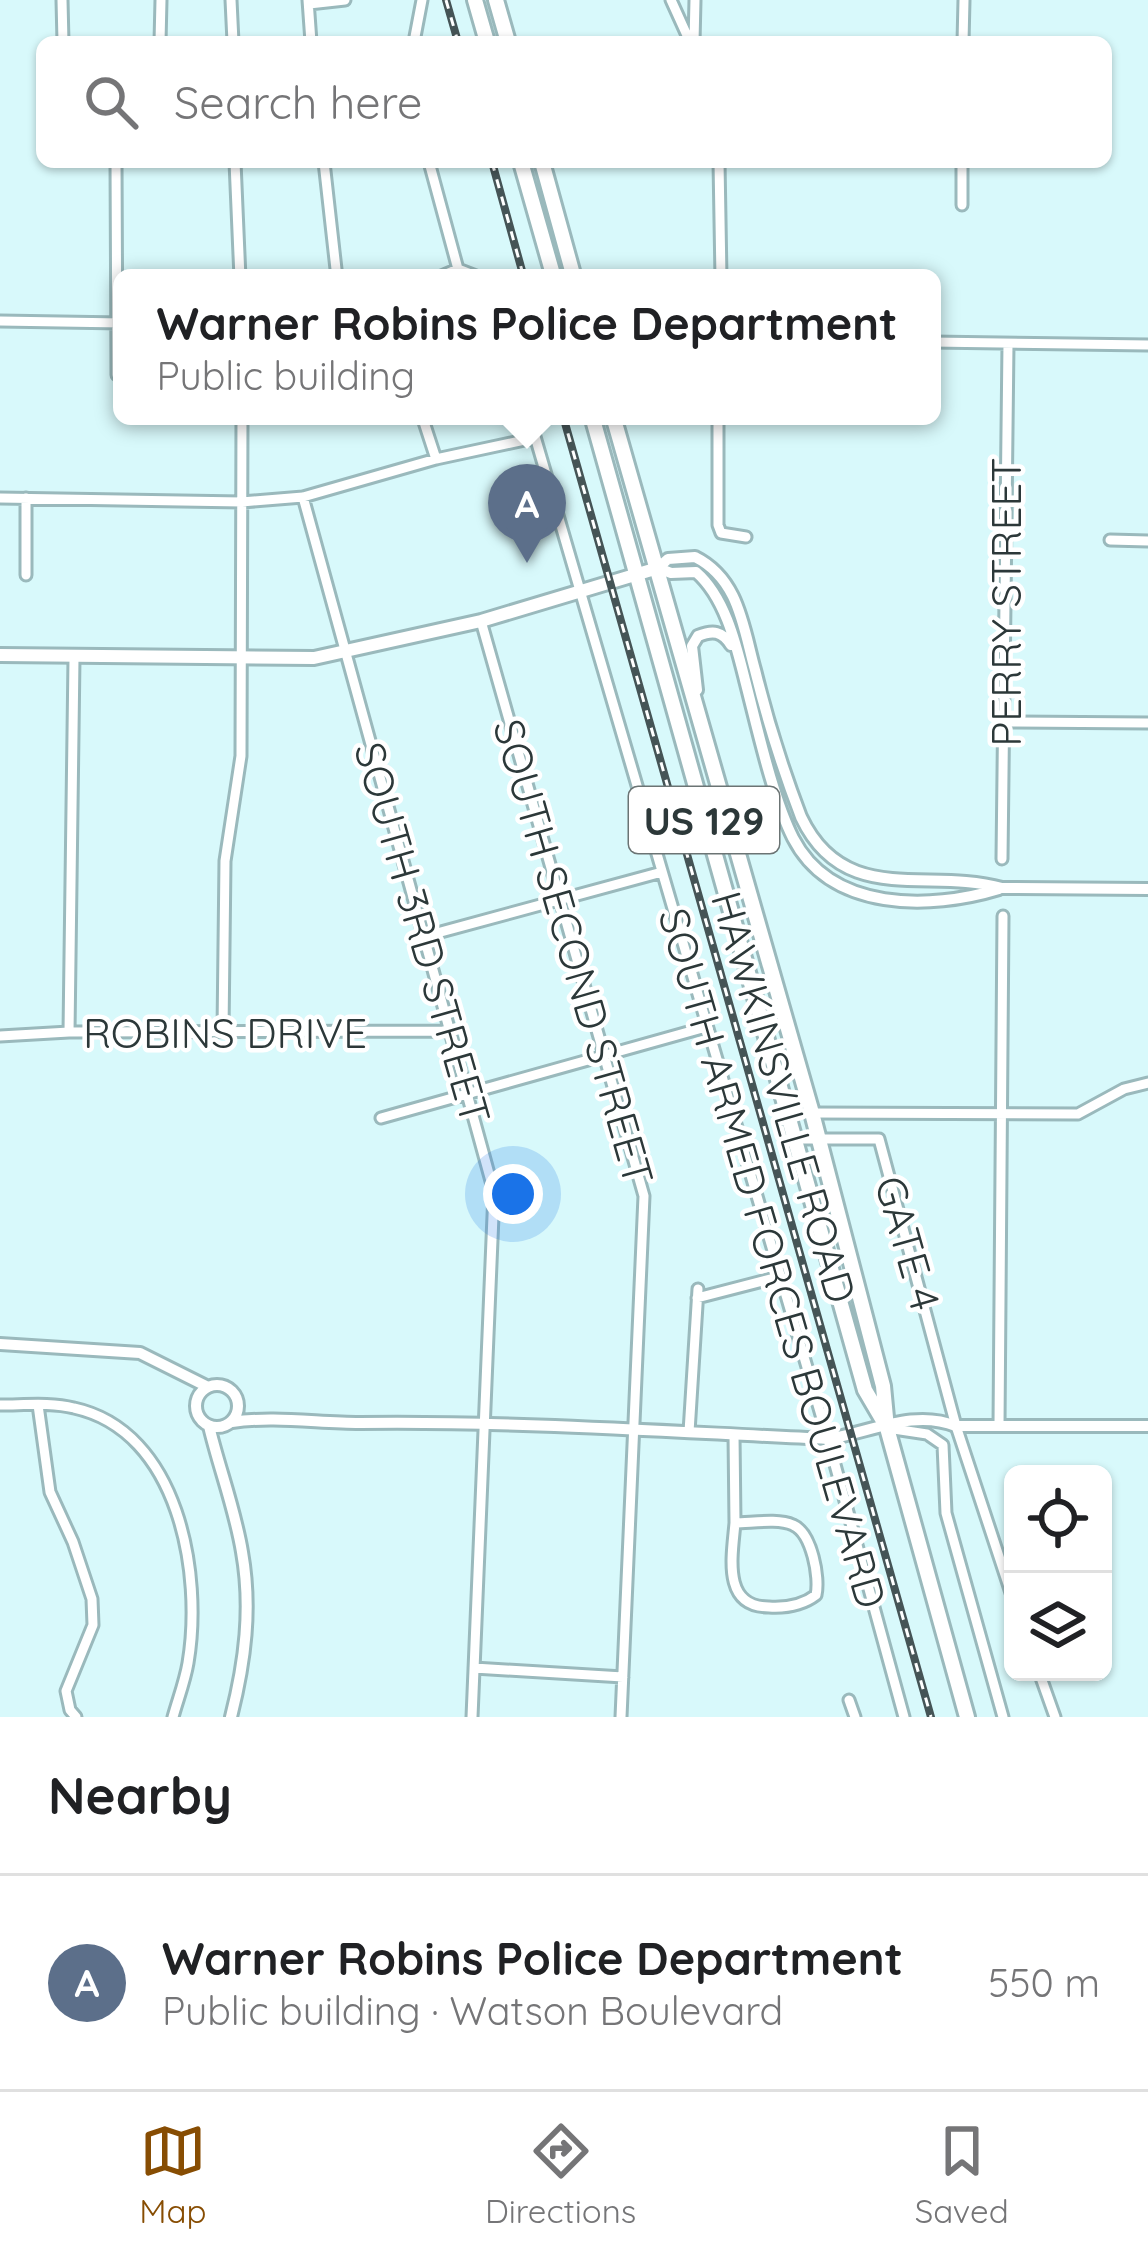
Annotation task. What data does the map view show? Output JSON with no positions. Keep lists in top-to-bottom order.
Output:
{
  "streets": {
    "main road": ["US 129", "HAWKINSVILLE ROAD"],
    "street": [
      "PERRY STREET",
      "SOUTH 3RD STREET",
      "SOUTH SECOND STREET",
      "ROBINS DRIVE",
      "GATE 4",
      "SOUTH ARMED FORCES BOULEVARD"
    ]
  },
  "crossings": [
    ["SOUTH 3RD STREET", "ROBINS DRIVE"],
    ["HAWKINSVILLE ROAD", "GATE 4"]
  ],
  "page": {
    "search": "Search here",
    "popup": ["Warner Robins Police Department", "Public building"],
    "pins": "A",
    "heading": "Nearby",
    "list": [
      {
        "mark": "A",
        "name": "Warner Robins Police Department",
        "note": "Public building · Watson Boulevard",
        "value": "550 m"
      }
    ],
    "nav": ["Map", "Directions", "Saved"]
  }
}
